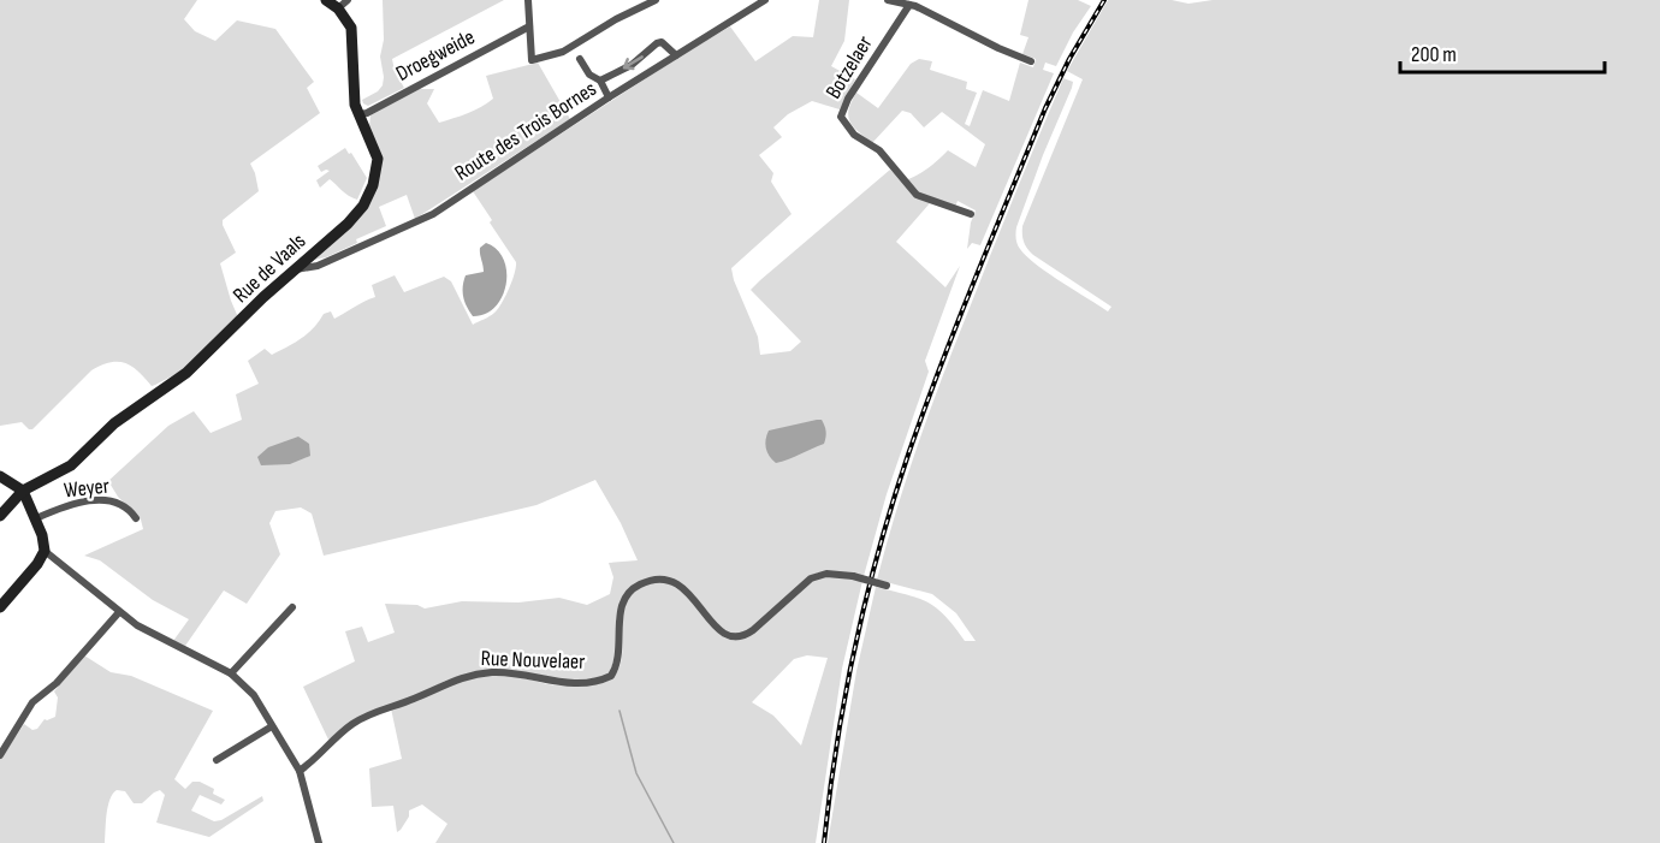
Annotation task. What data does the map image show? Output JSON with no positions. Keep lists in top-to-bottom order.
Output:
{
  "streets": {
    "main road": ["Rue de Vaals"],
    "street": [
      "Droegweide",
      "Botzelaer",
      "Route des Trois Bornes",
      "Weyer",
      "Rue Nouvelaer"
    ]
  },
  "crossings": [
    ["Droegweide", "Rue de Vaals"],
    ["Route des Trois Bornes", "Rue de Vaals"]
  ],
  "scale_bar": "200 m"
}
